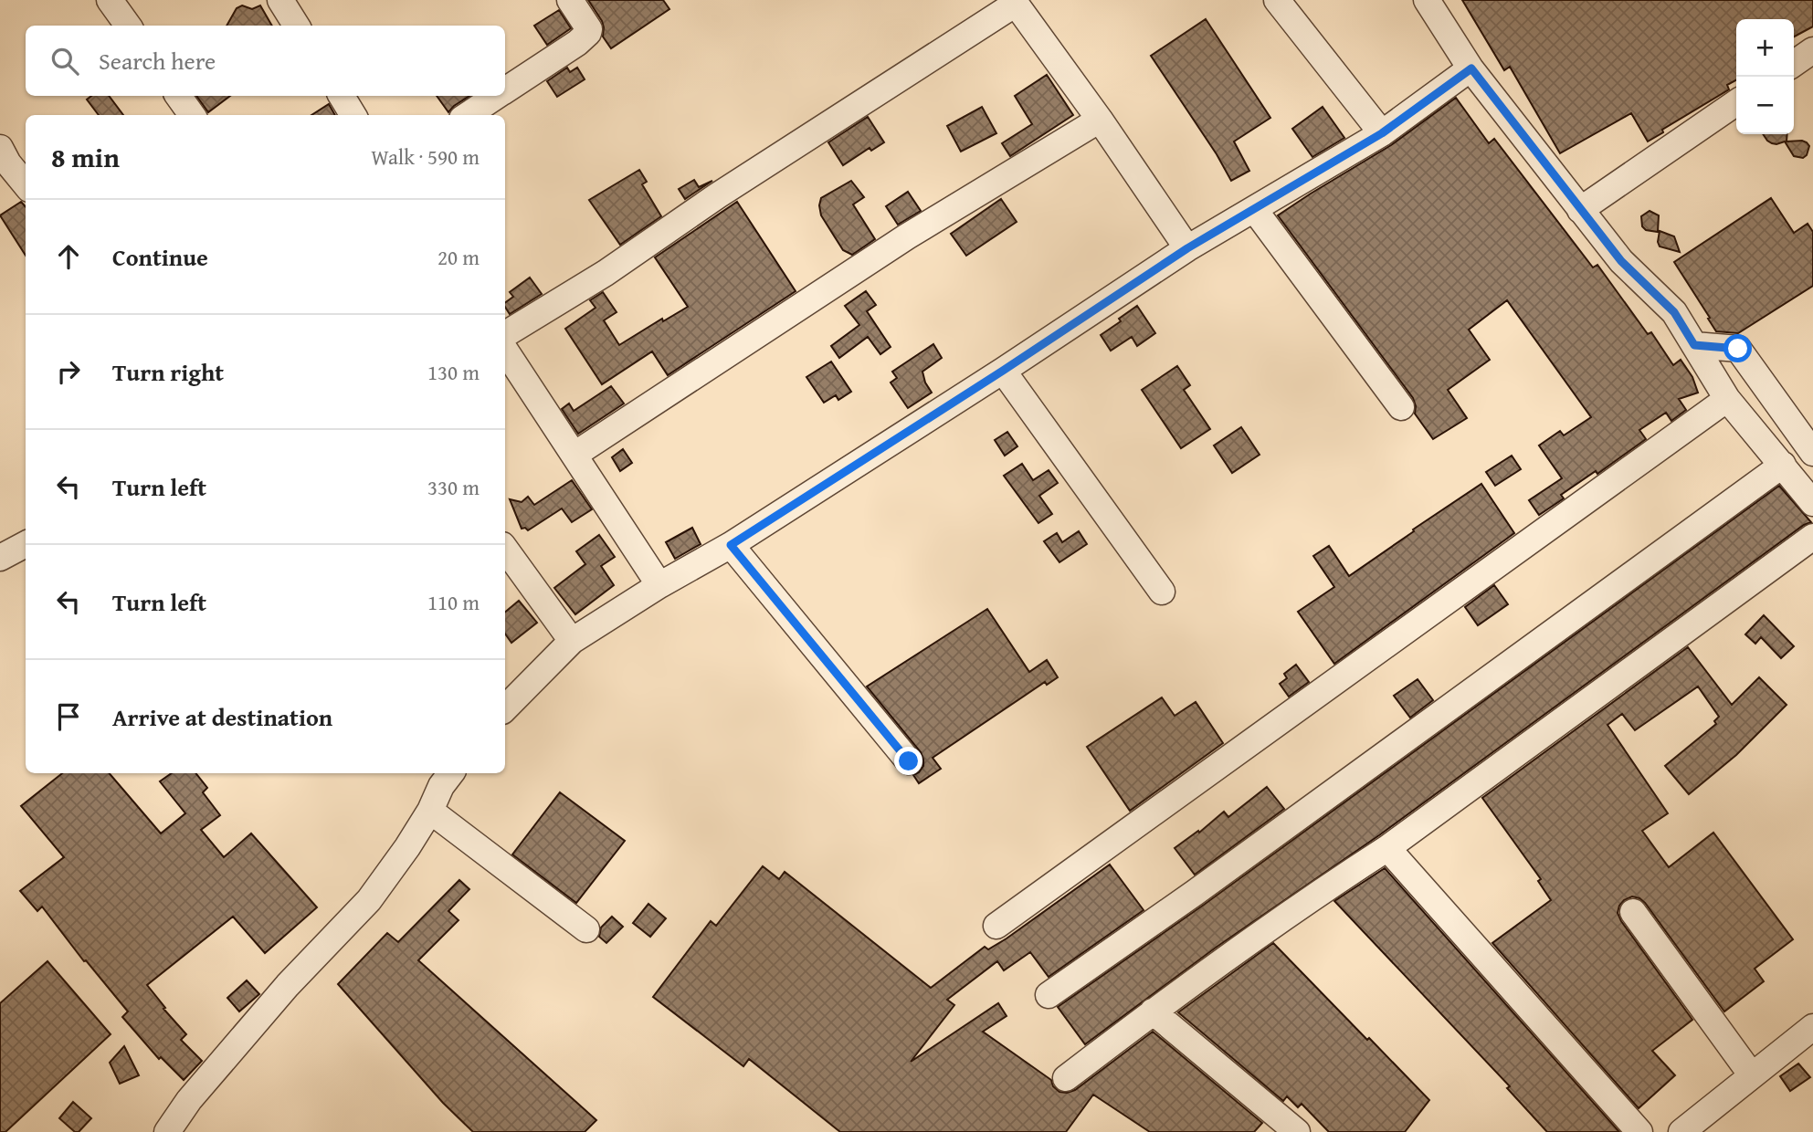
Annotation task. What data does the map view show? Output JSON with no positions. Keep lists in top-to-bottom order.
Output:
{
  "page": {
    "map_buttons": ["+", "−"],
    "search": "Search here",
    "heading": ["8 min", "Walk · 590 m"],
    "list": [
      ["Continue", "20 m"],
      ["Turn right", "130 m"],
      ["Turn left", "330 m"],
      ["Turn left", "110 m"],
      "Arrive at destination"
    ]
  }
}
